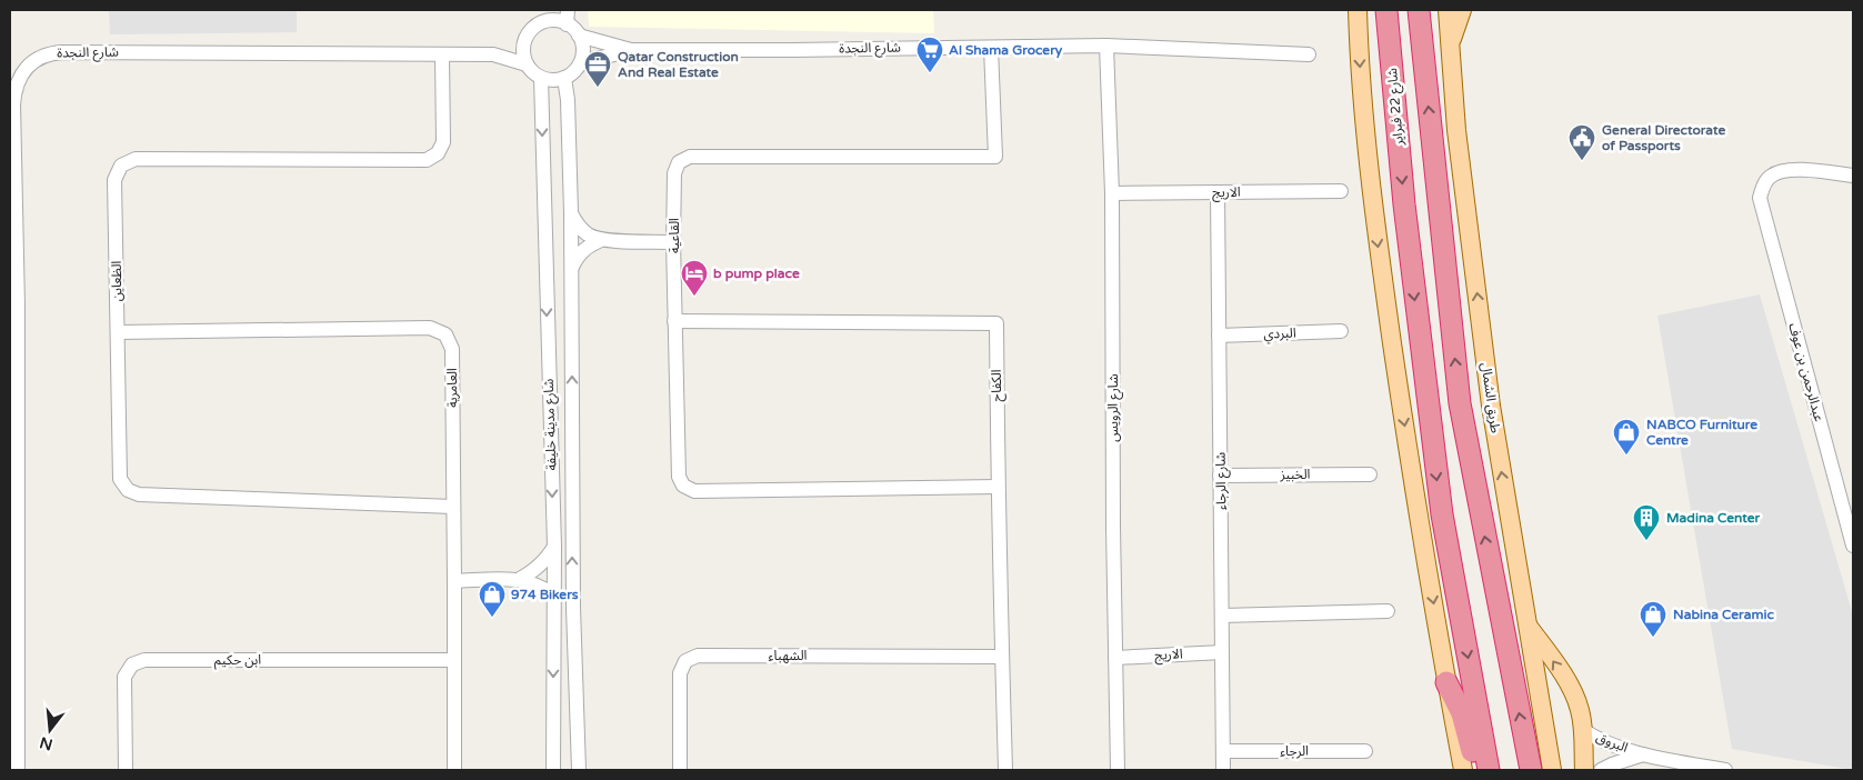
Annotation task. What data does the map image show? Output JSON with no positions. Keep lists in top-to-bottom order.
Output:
{
  "streets": {
    "highway": ["شارع 22 فبراير"],
    "main road": ["طريق الشمال"],
    "street": [
      "شارع النجدة",
      "الاريج",
      "القاعية",
      "الظعاين",
      "البردي",
      "عبدالرحمن بن عوف",
      "الكفاح",
      "العامرية",
      "شارع الرويس",
      "شارع مدينة خليفة",
      "الخبيز",
      "شارع الرجاء",
      "الشهباء",
      "ابن حكيم",
      "البروق",
      "الرجاء"
    ]
  },
  "crossings": [
    ["شارع النجدة", "القاعية"],
    ["شارع النجدة", "الظعاين"],
    ["شارع النجدة", "شارع الرويس"],
    ["شارع النجدة", "شارع مدينة خليفة"],
    ["الاريج", "شارع الرويس"],
    ["الاريج", "شارع الرجاء"],
    ["القاعية", "الكفاح"],
    ["الظعاين", "العامرية"],
    ["البردي", "شارع الرجاء"],
    ["الكفاح", "الشهباء"],
    ["العامرية", "ابن حكيم"],
    ["طريق الشمال", "البروق"],
    ["الخبيز", "شارع الرجاء"],
    ["شارع الرجاء", "الرجاء"]
  ],
  "places": {
    "supermarket": ["Al Shama Grocery"],
    "office": ["Qatar Construction And Real Estate"],
    "public building": ["General Directorate of Passports"],
    "hotel": ["b pump place"],
    "shop": ["NABCO Furniture Centre", "974 Bikers", "Nabina Ceramic"],
    "building": ["Madina Center"]
  },
  "north": "bottom"
}
